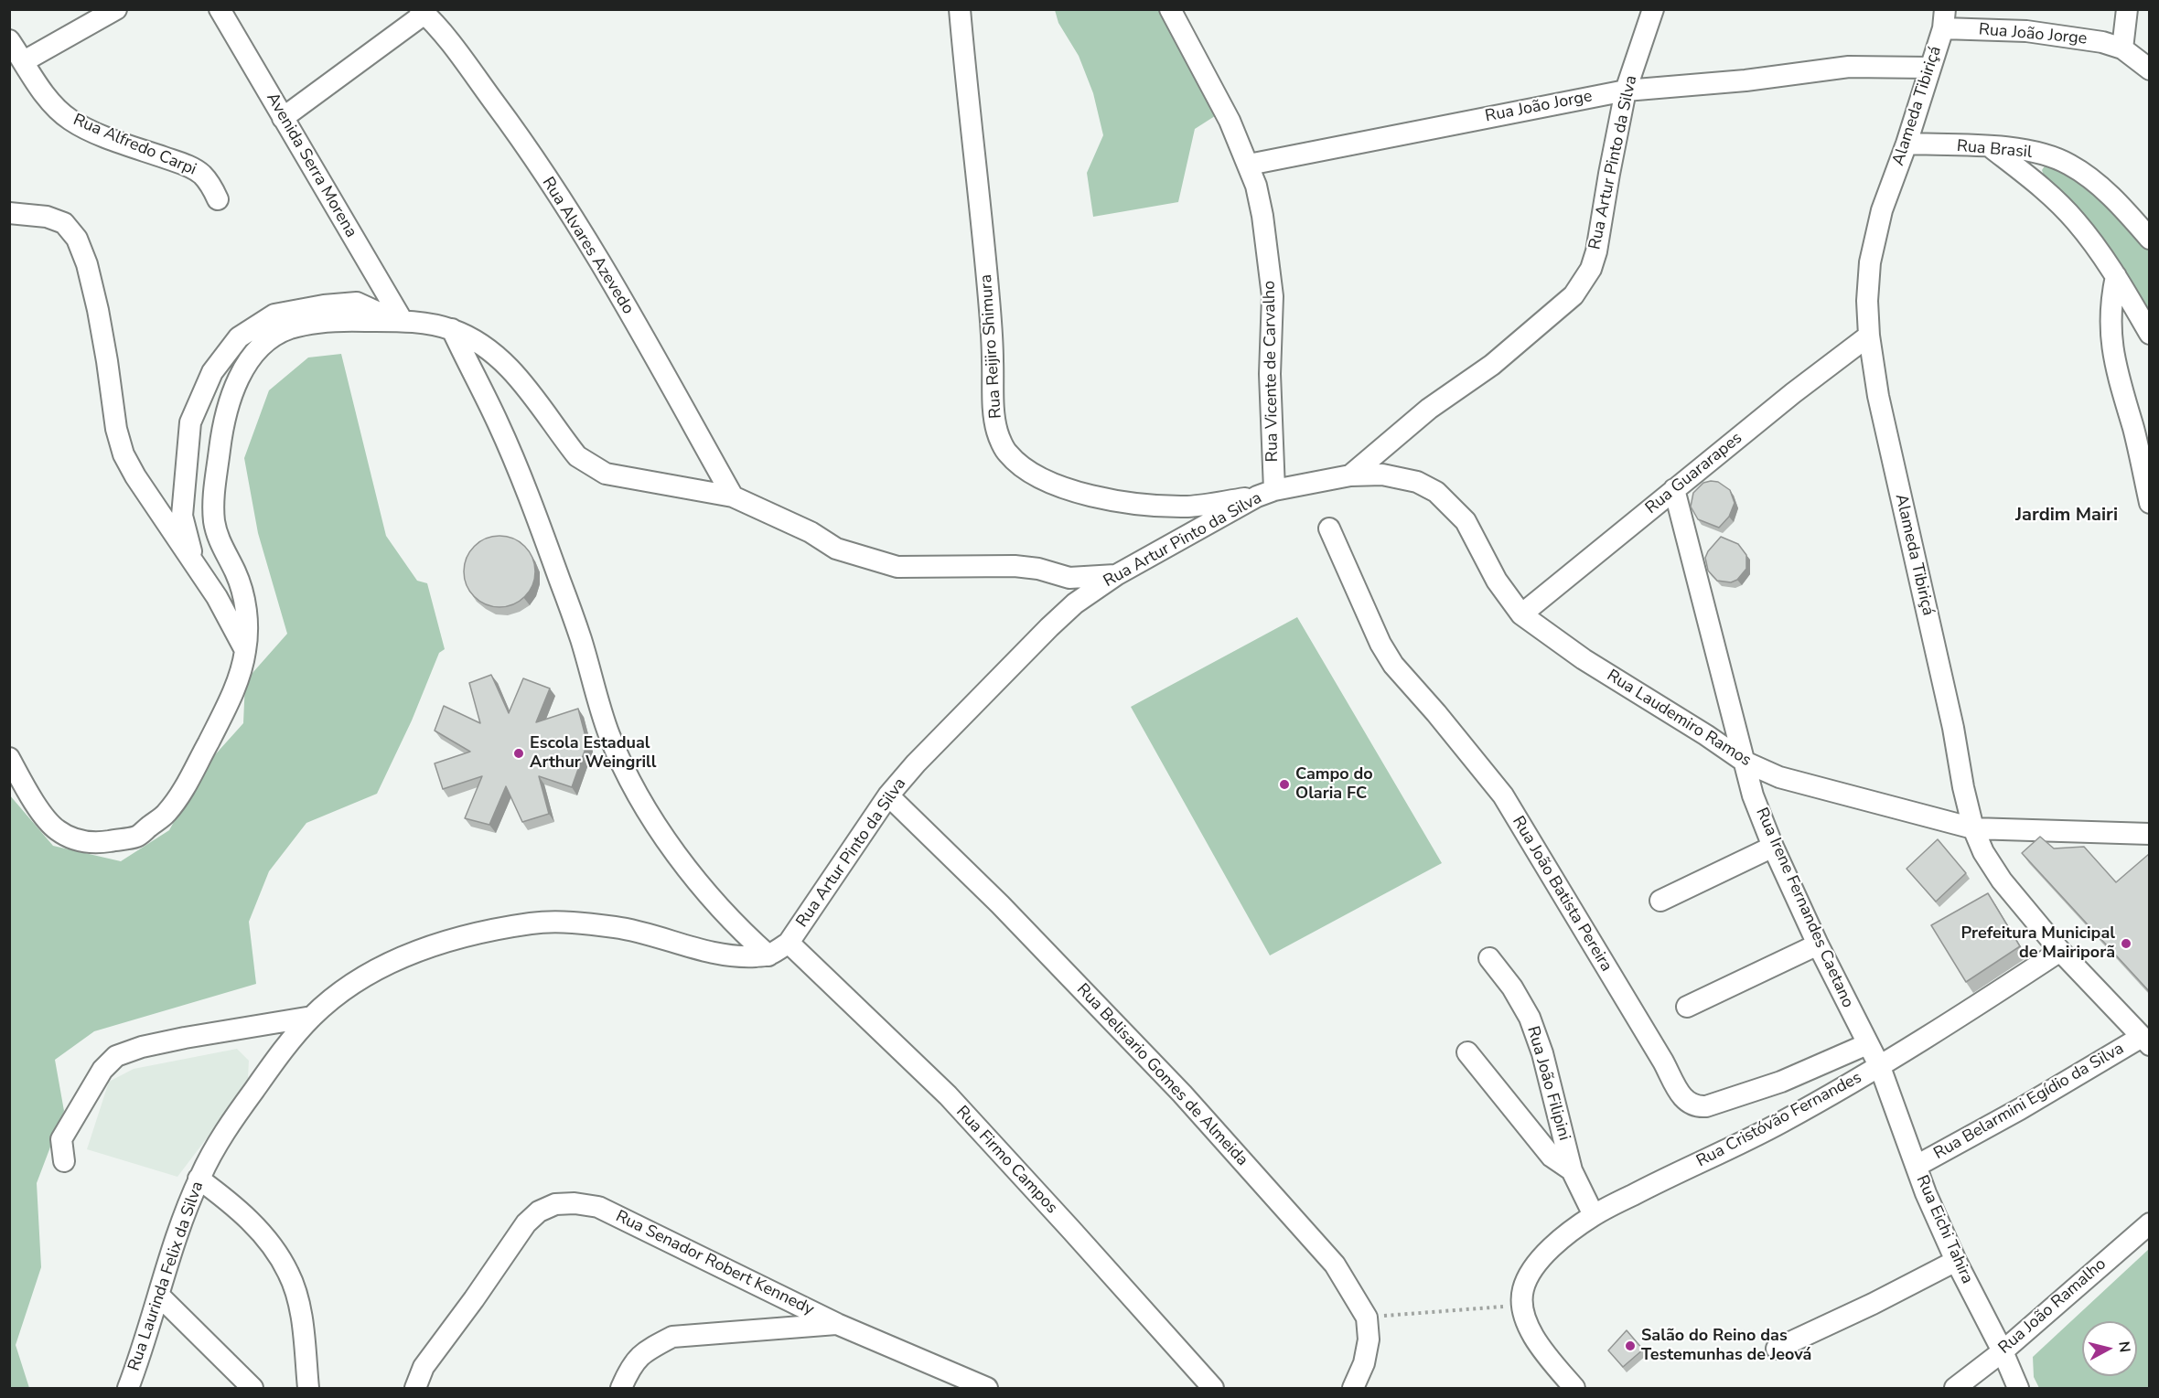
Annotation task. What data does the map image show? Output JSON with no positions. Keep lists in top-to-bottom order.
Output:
{
  "streets": {
    "street": [
      "Rua João Jorge",
      "Alameda Tibiriçá",
      "Rua Alfredo Carpi",
      "Rua Brasil",
      "Rua Artur Pinto da Silva",
      "Avenida Serra Morena",
      "Rua Alvares Azevedo",
      "Rua Reijiro Shimura",
      "Rua Vicente de Carvalho",
      "Rua Guararapes",
      "Rua Laudemiro Ramos",
      "Rua João Batista Pereira",
      "Rua Irene Fernandes Caetano",
      "Rua Belisario Gomes de Almeida",
      "Rua João Filipini",
      "Rua Belarmini Egídio da Silva",
      "Rua Cristóvão Fernandes",
      "Rua Firmo Campos",
      "Rua Eichi Tahira",
      "Rua Senador Robert Kennedy",
      "Rua Laurinda Felix da Silva",
      "Rua João Ramalho"
    ]
  },
  "crossings": [
    ["Rua João Jorge", "Alameda Tibiriçá"],
    ["Rua João Jorge", "Rua Artur Pinto da Silva"],
    ["Rua João Jorge", "Rua Vicente de Carvalho"],
    ["Alameda Tibiriçá", "Rua Brasil"],
    ["Alameda Tibiriçá", "Rua Guararapes"],
    ["Alameda Tibiriçá", "Rua Laudemiro Ramos"],
    ["Alameda Tibiriçá", "Rua Belarmini Egídio da Silva"],
    ["Alameda Tibiriçá", "Rua Cristóvão Fernandes"],
    ["Rua Artur Pinto da Silva", "Rua Reijiro Shimura"],
    ["Rua Artur Pinto da Silva", "Rua Vicente de Carvalho"],
    ["Rua Artur Pinto da Silva", "Rua Laudemiro Ramos"],
    ["Rua Artur Pinto da Silva", "Rua Belisario Gomes de Almeida"],
    ["Rua Artur Pinto da Silva", "Rua Firmo Campos"],
    ["Rua Artur Pinto da Silva", "Rua Laurinda Felix da Silva"],
    ["Rua Reijiro Shimura", "Rua Vicente de Carvalho"],
    ["Rua Guararapes", "Rua Laudemiro Ramos"],
    ["Rua Guararapes", "Rua Irene Fernandes Caetano"],
    ["Rua Laudemiro Ramos", "Rua Irene Fernandes Caetano"],
    ["Rua João Batista Pereira", "Rua Irene Fernandes Caetano"],
    ["Rua Irene Fernandes Caetano", "Rua Cristóvão Fernandes"],
    ["Rua Irene Fernandes Caetano", "Rua Eichi Tahira"],
    ["Rua João Filipini", "Rua Cristóvão Fernandes"],
    ["Rua Belarmini Egídio da Silva", "Rua Eichi Tahira"],
    ["Rua Cristóvão Fernandes", "Rua Eichi Tahira"],
    ["Rua Firmo Campos", "Rua Laurinda Felix da Silva"],
    ["Rua Eichi Tahira", "Rua João Ramalho"]
  ],
  "districts": ["Jardim Mairi"],
  "places": [
    "Escola Estadual Arthur Weingrill",
    "Campo do Olaria FC",
    "Prefeitura Municipal de Mairiporã",
    "Salão do Reino das Testemunhas de Jeová"
  ],
  "north": "right"
}
